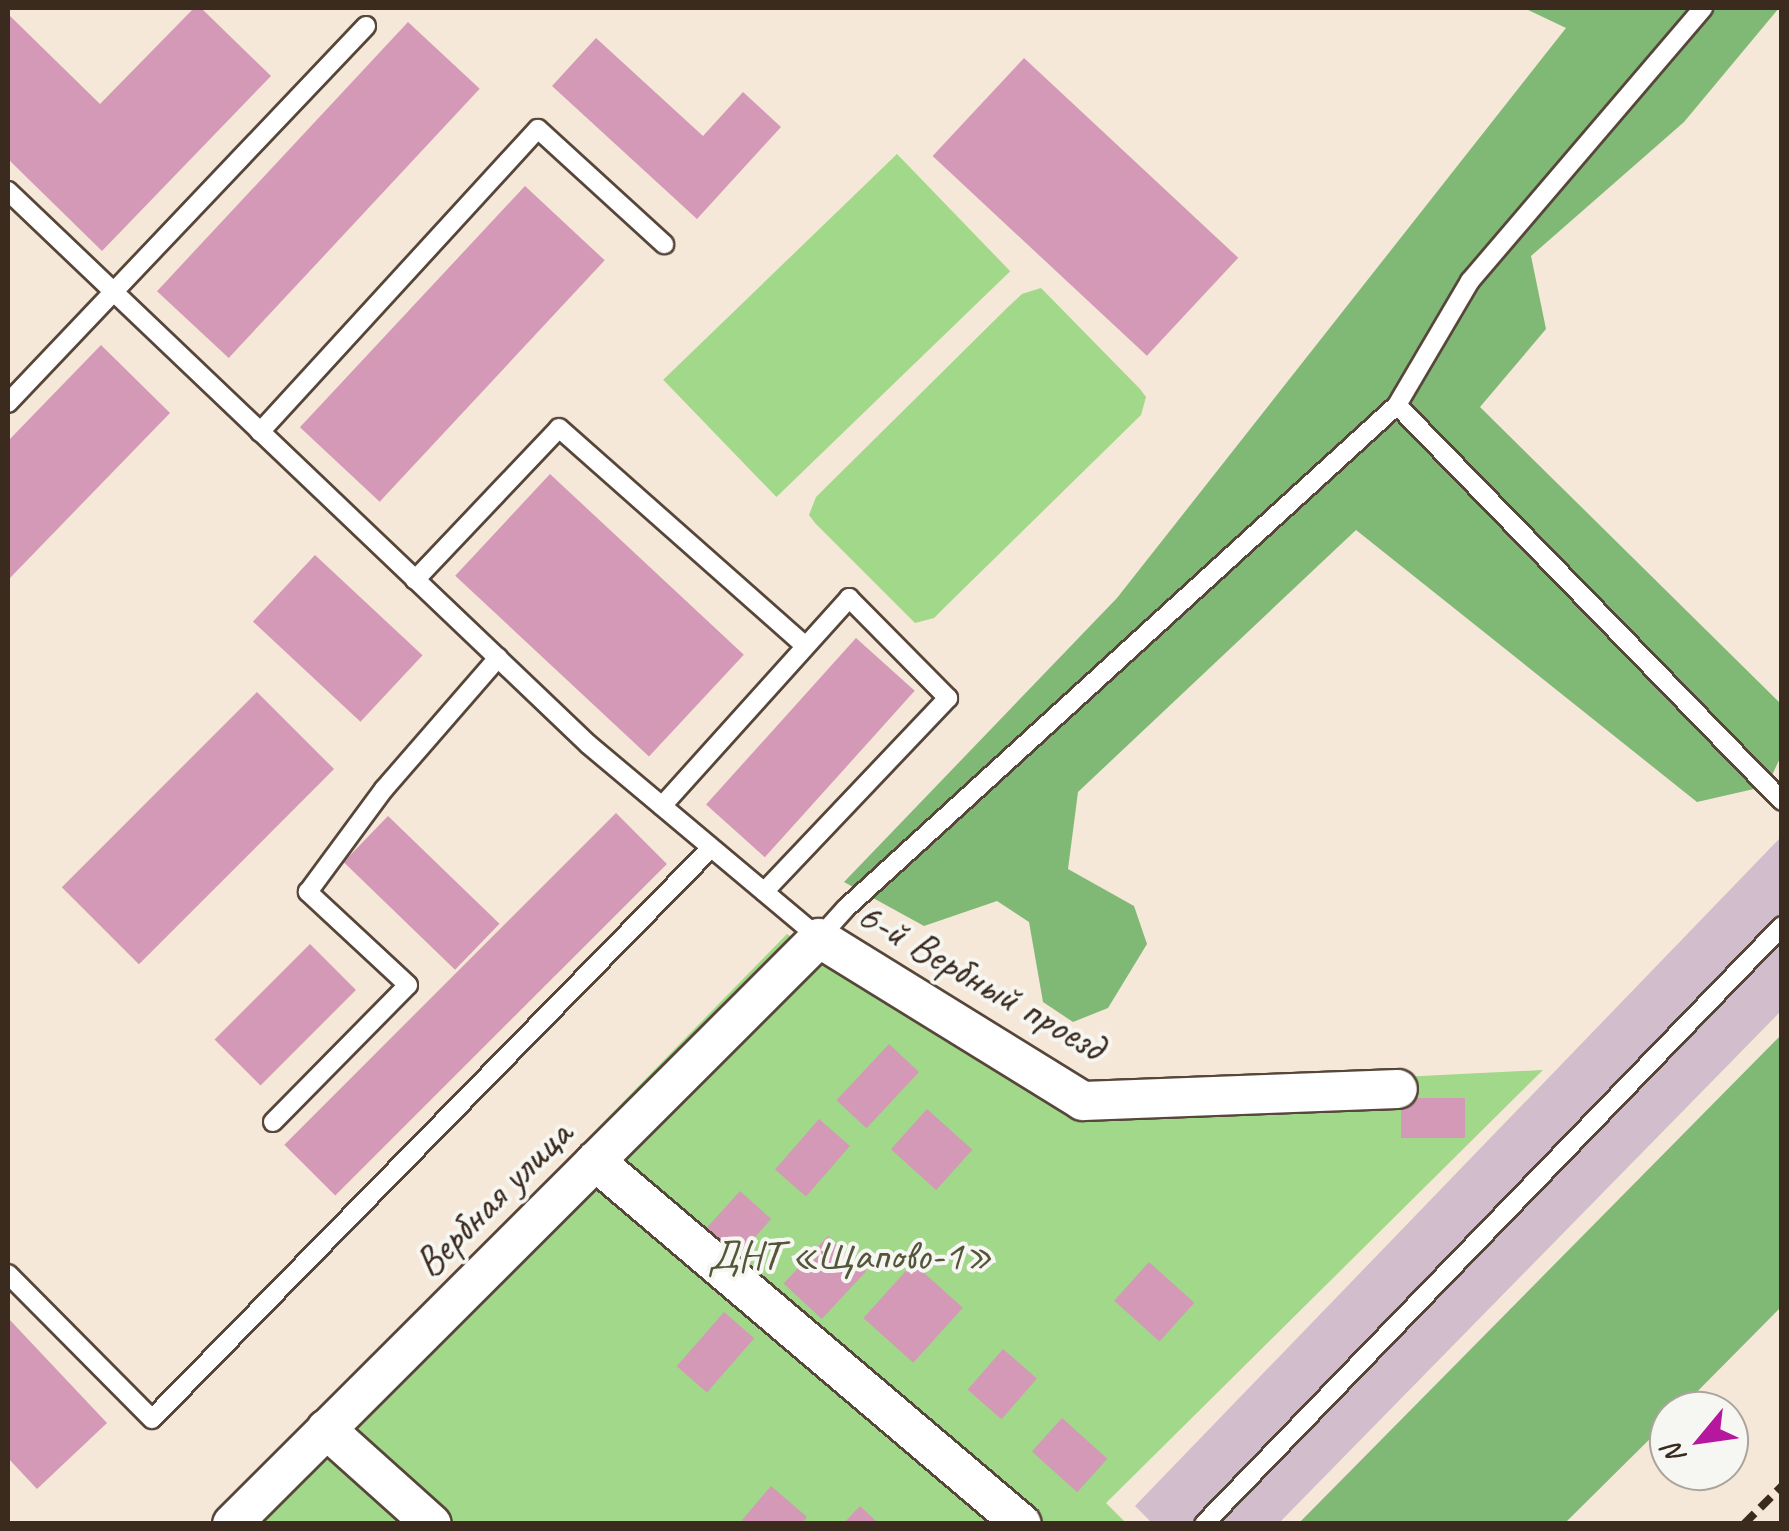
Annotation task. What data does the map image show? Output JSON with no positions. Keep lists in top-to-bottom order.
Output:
{
  "streets": {
    "street": ["6-й Вербный проезд", "Вербная улица"]
  },
  "crossings": [
    ["6-й Вербный проезд", "Вербная улица"]
  ],
  "parks": ["ДНТ «Щапово-1»"],
  "north": "bottom left"
}
